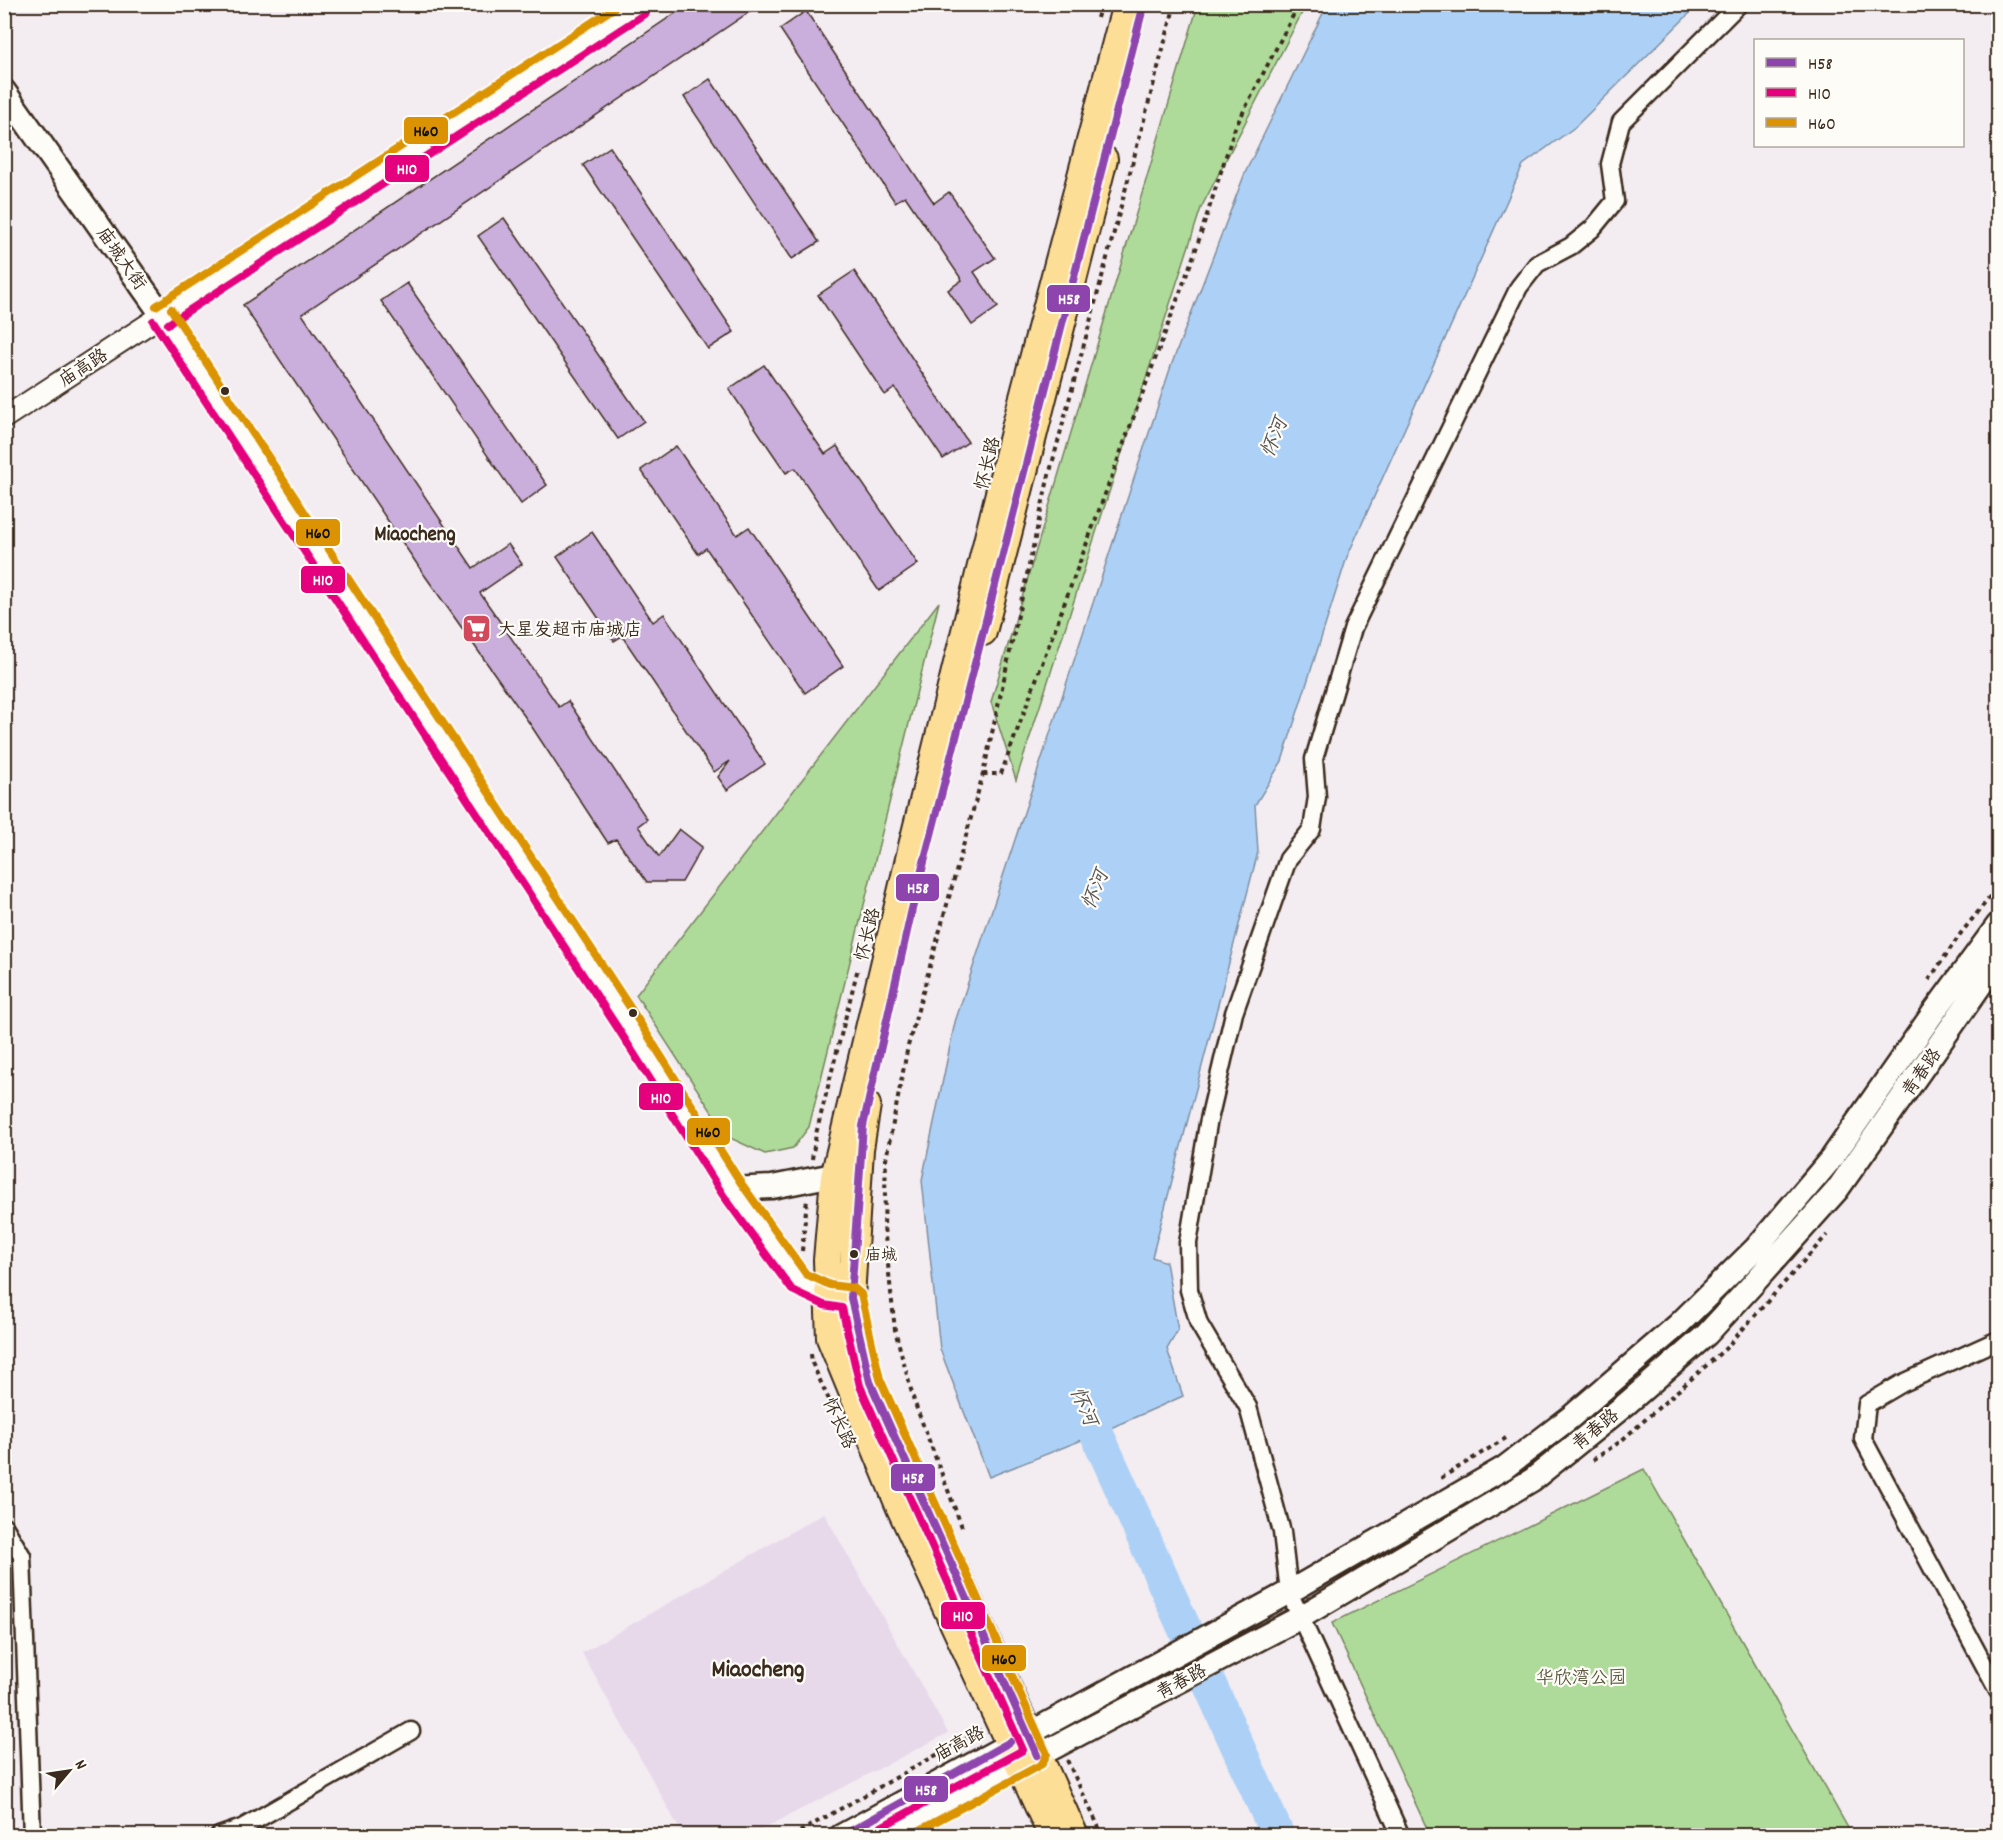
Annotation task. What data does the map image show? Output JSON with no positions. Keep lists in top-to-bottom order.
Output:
{
  "streets": {
    "main road": [
      "庙城大街",
      "庙高路",
      "怀长路",
      "青春路"
    ]
  },
  "crossings": [
    ["庙城大街", "庙高路"],
    ["庙城大街", "怀长路"],
    ["庙高路", "怀长路"],
    ["庙高路", "青春路"],
    ["怀长路", "青春路"]
  ],
  "districts": ["Miaocheng", "Miaocheng"],
  "water": ["怀河"],
  "parks": ["华欣湾公园"],
  "places": {
    "supermarket": ["大星发超市庙城店"],
    "other": ["庙城"]
  },
  "lines": ["transit line H58", "transit line H60", "transit line H10"],
  "legend": ["H58", "H10", "H60"],
  "north": "top right"
}
